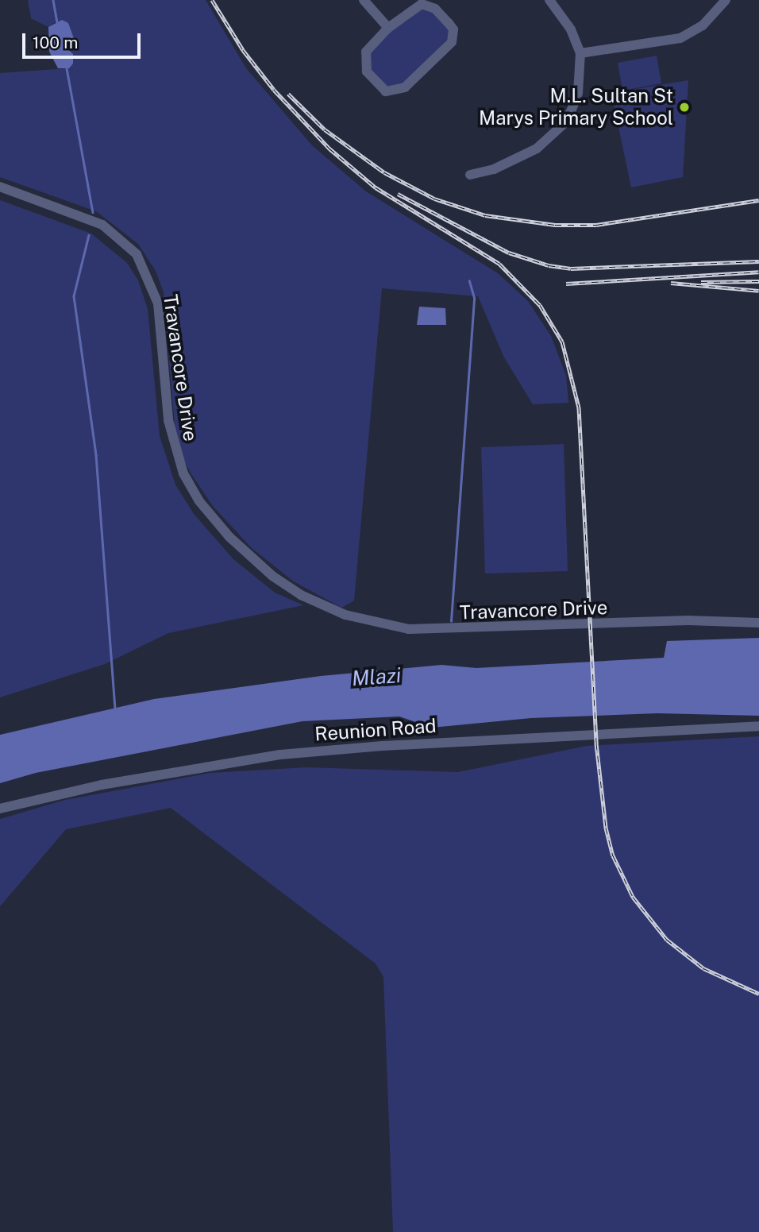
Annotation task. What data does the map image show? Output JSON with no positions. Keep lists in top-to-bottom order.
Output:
{
  "streets": {
    "street": ["Travancore Drive", "Reunion Road"]
  },
  "water": ["Mlazi"],
  "places": ["M.L. Sultan St Marys Primary School"],
  "scale_bar": "100 m"
}
